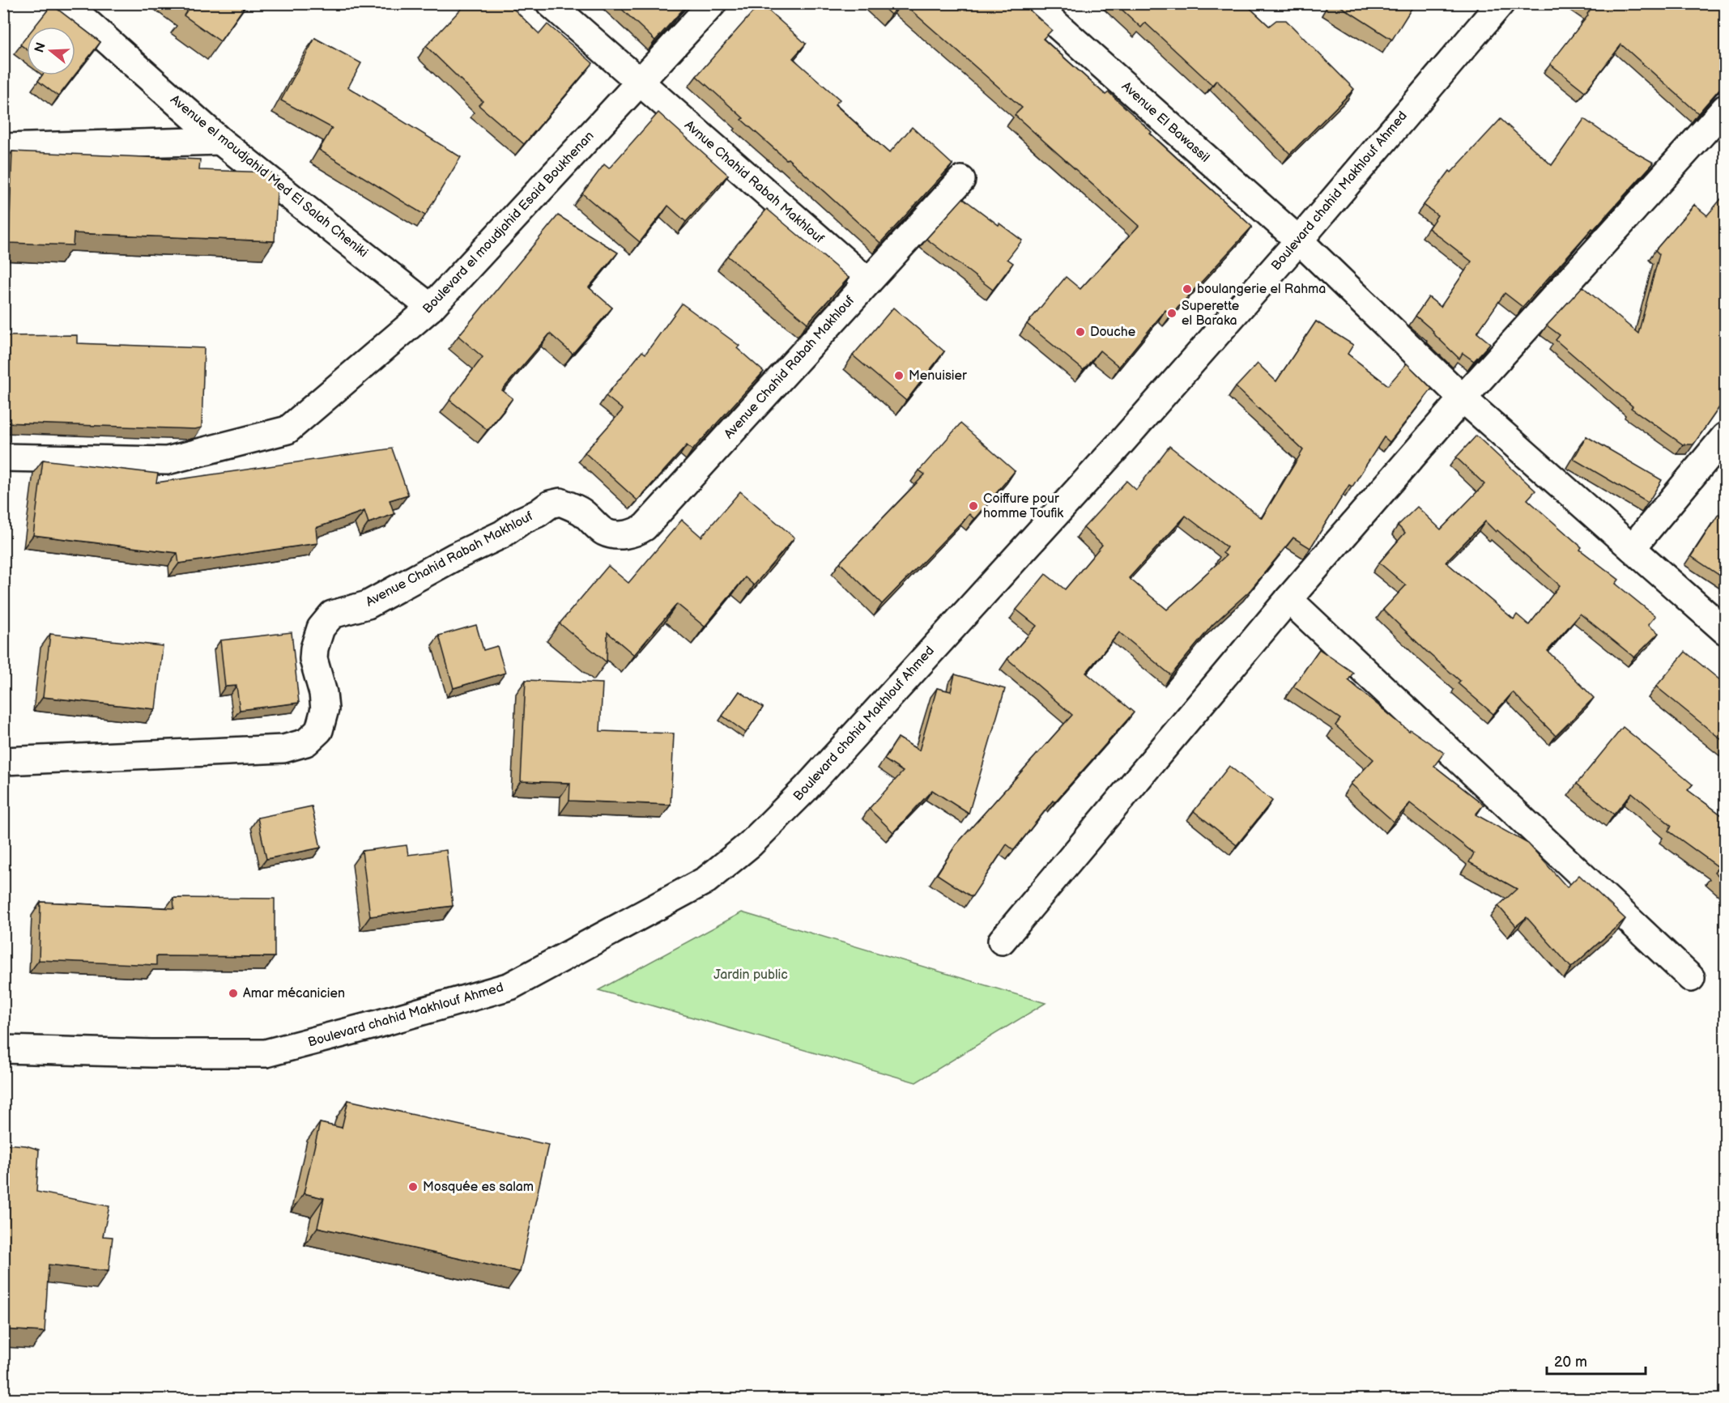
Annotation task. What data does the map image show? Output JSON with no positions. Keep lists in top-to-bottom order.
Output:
{
  "streets": {
    "street": [
      "Avenue El Bawassil",
      "Avenue el moudjahid Med El Salah Cheniki",
      "Avnue Chahid Rabah Makhlouf",
      "Boulevard chahid Makhlouf Ahmed",
      "Boulevard el moudjahid Esaid Boukhenan",
      "Avenue Chahid Rabah Makhlouf"
    ]
  },
  "crossings": [
    ["Avenue El Bawassil", "Boulevard chahid Makhlouf Ahmed"],
    ["Avenue el moudjahid Med El Salah Cheniki", "Boulevard el moudjahid Esaid Boukhenan"],
    ["Avnue Chahid Rabah Makhlouf", "Boulevard el moudjahid Esaid Boukhenan"],
    ["Avnue Chahid Rabah Makhlouf", "Avenue Chahid Rabah Makhlouf"]
  ],
  "parks": ["Jardin public"],
  "places": [
    "boulangerie el Rahma",
    "Superette el Baraka",
    "Douche",
    "Menuisier",
    "Coiffure pour homme Toufik",
    "Amar mécanicien",
    "Mosquée es salam"
  ],
  "scale_bar": "20 m",
  "north": "left"
}
